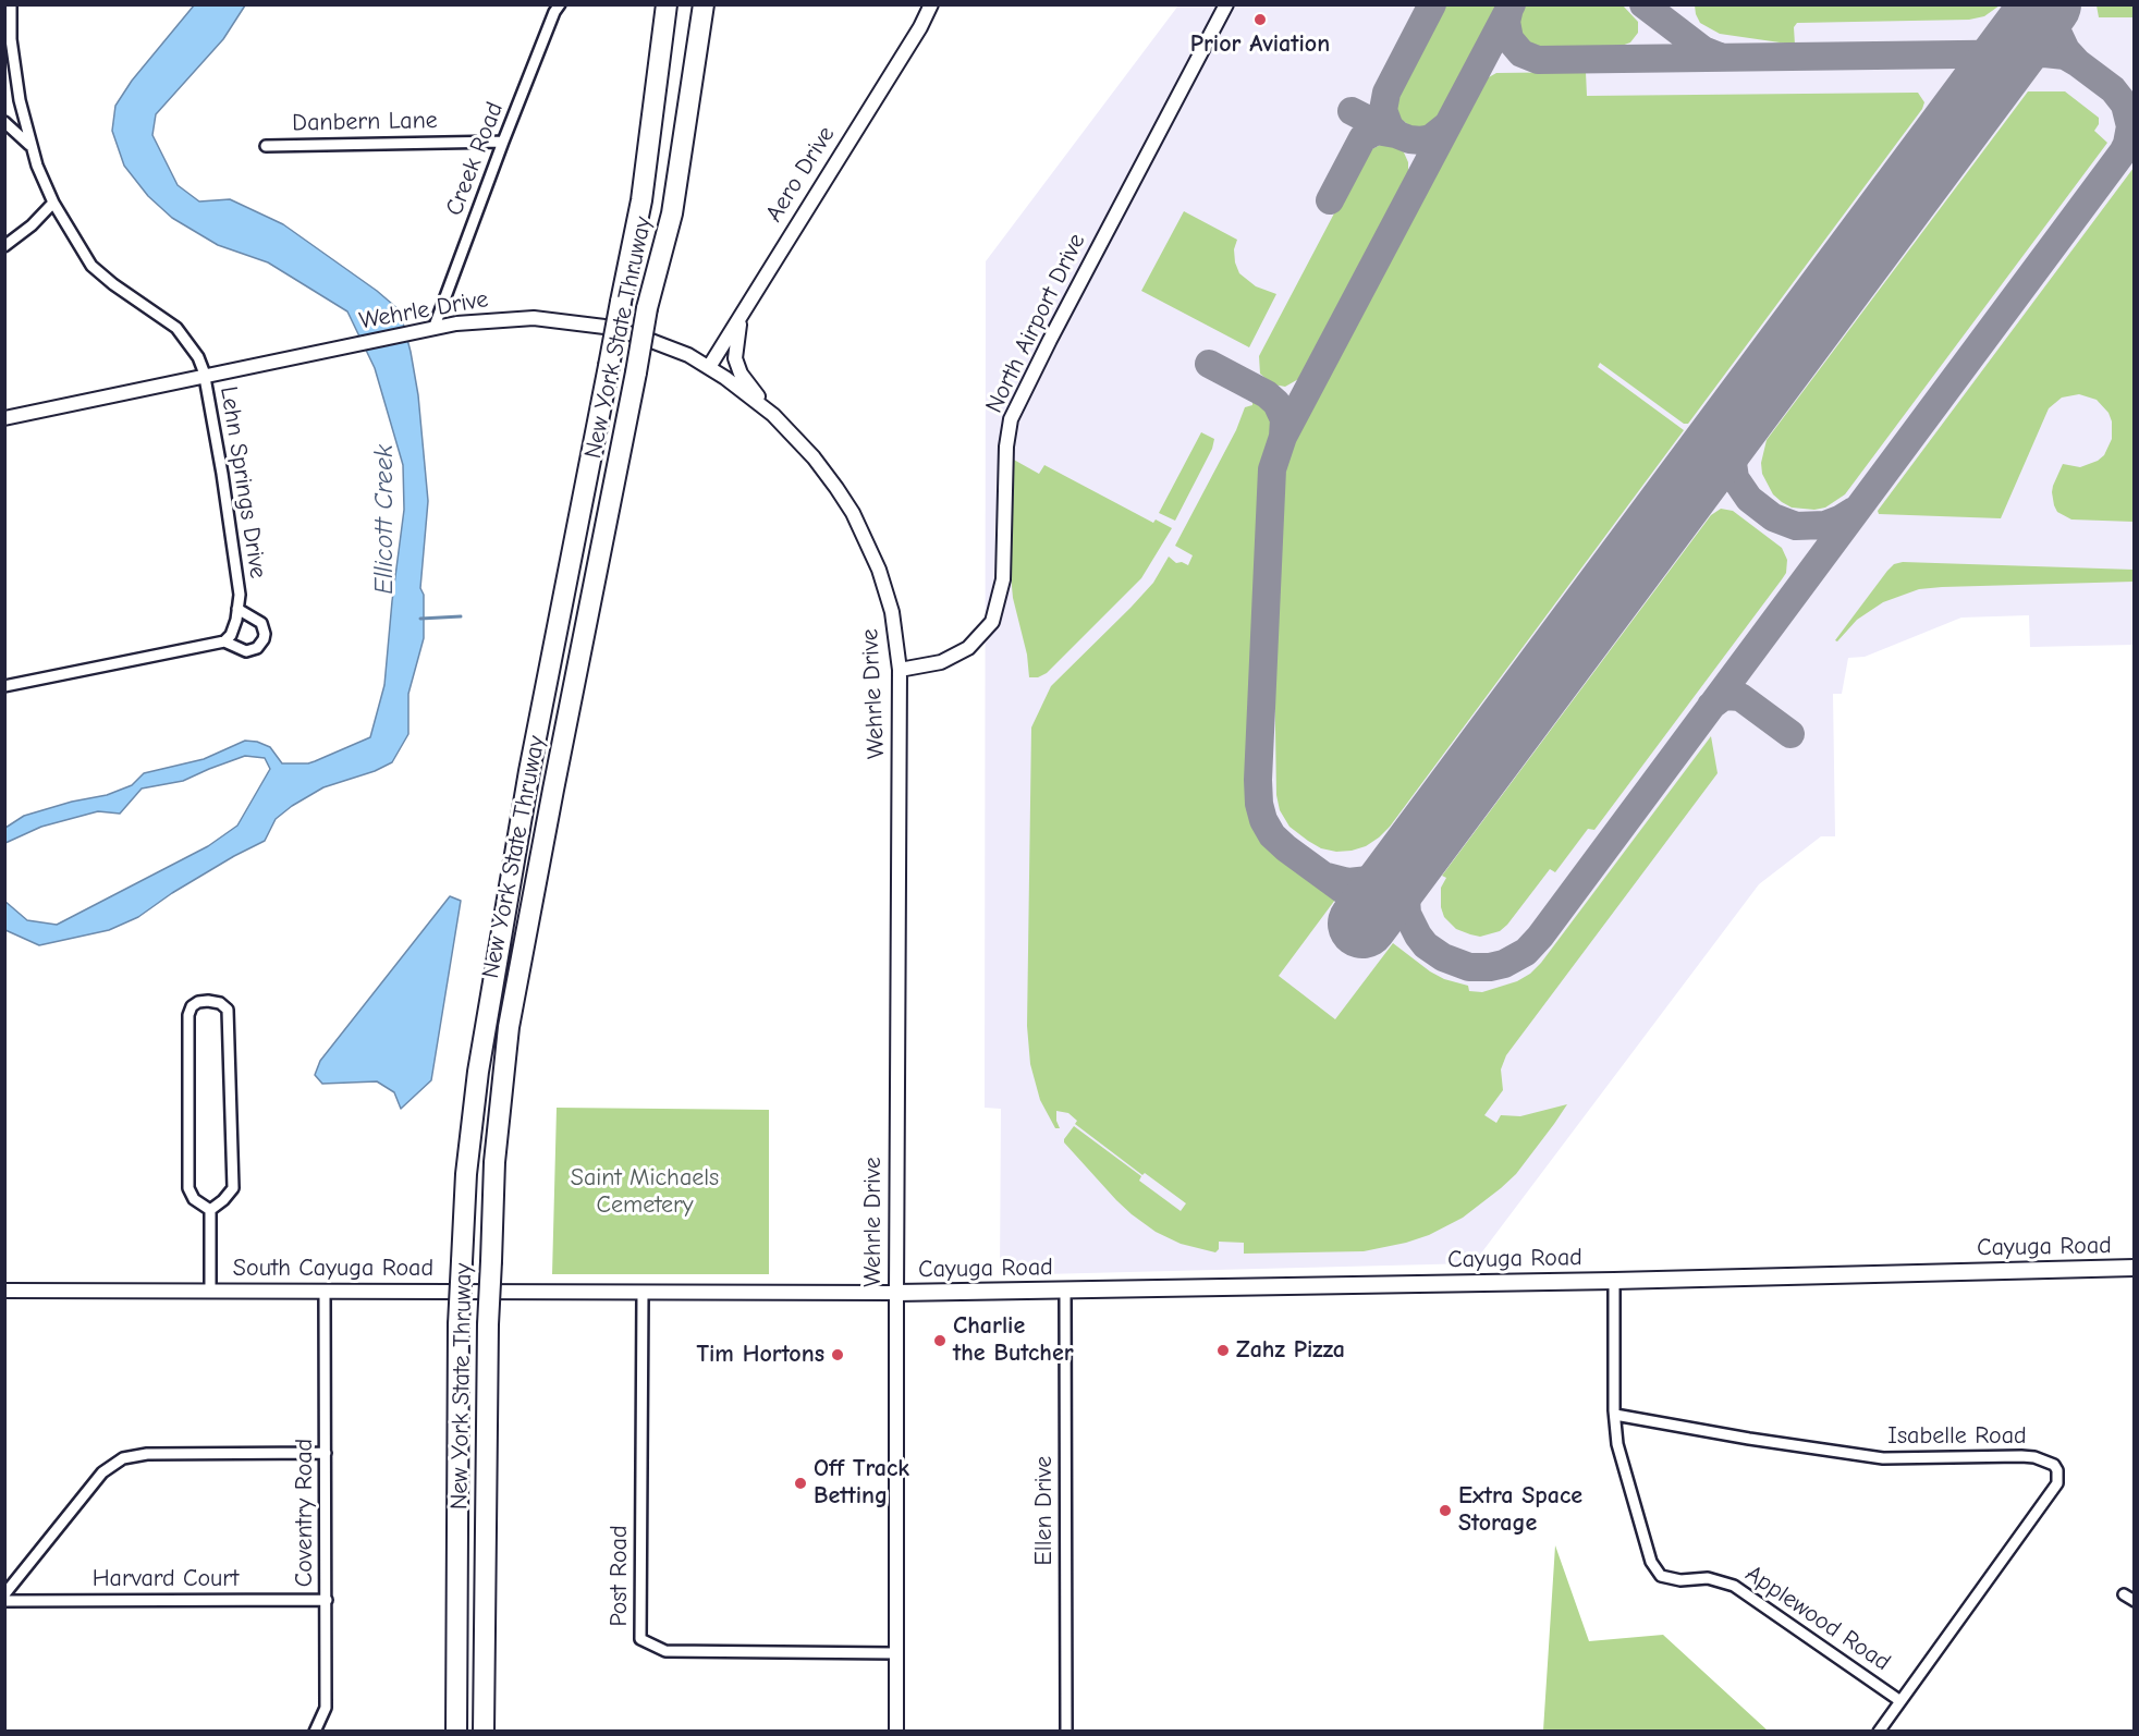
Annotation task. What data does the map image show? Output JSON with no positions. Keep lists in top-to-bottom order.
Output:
{
  "streets": {
    "highway": ["New York State Thruway"],
    "main road": ["Cayuga Road"],
    "street": [
      "Danbern Lane",
      "Creek Road",
      "Aero Drive",
      "Wehrle Drive",
      "North Airport Drive",
      "Lehn Springs Drive",
      "South Cayuga Road",
      "Isabelle Road",
      "Ellen Drive",
      "Coventry Road",
      "Post Road",
      "Harvard Court",
      "Applewood Road"
    ]
  },
  "crossings": [
    ["Danbern Lane", "Creek Road"],
    ["Creek Road", "Wehrle Drive"],
    ["Aero Drive", "Wehrle Drive"],
    ["Wehrle Drive", "North Airport Drive"],
    ["Wehrle Drive", "Lehn Springs Drive"],
    ["Wehrle Drive", "Cayuga Road"],
    ["Wehrle Drive", "South Cayuga Road"],
    ["Wehrle Drive", "Post Road"],
    ["Cayuga Road", "South Cayuga Road"],
    ["Cayuga Road", "Ellen Drive"],
    ["Cayuga Road", "Applewood Road"],
    ["South Cayuga Road", "Coventry Road"],
    ["South Cayuga Road", "Post Road"],
    ["Isabelle Road", "Applewood Road"],
    ["Coventry Road", "Harvard Court"]
  ],
  "water": ["Ellicott Creek"],
  "parks": ["Saint Michaels Cemetery"],
  "places": [
    "Prior Aviation",
    "Charlie the Butcher",
    "Zahz Pizza",
    "Tim Hortons",
    "Off Track Betting",
    "Extra Space Storage"
  ]
}
